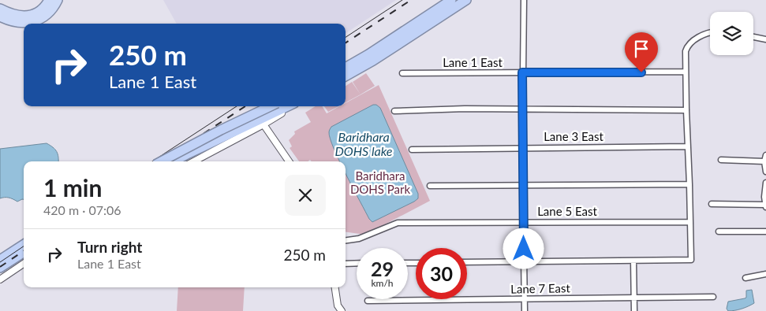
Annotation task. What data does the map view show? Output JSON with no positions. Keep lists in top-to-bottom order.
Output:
{
  "streets": {
    "street": [
      "Lane 1 East",
      "Lane 3 East",
      "Lane 5 East",
      "Lane 7 East"
    ]
  },
  "water": ["Baridhara DOHS lake"],
  "parks": ["Baridhara DOHS Park"],
  "page": {
    "turn": ["250 m", "Lane 1 East"],
    "heading": ["1 min", "420 m · 07:06"],
    "list": [
      {
        "name": "Turn right",
        "note": "Lane 1 East",
        "value": "250 m"
      }
    ],
    "speed": "29 km/h",
    "limit": "30"
  }
}
